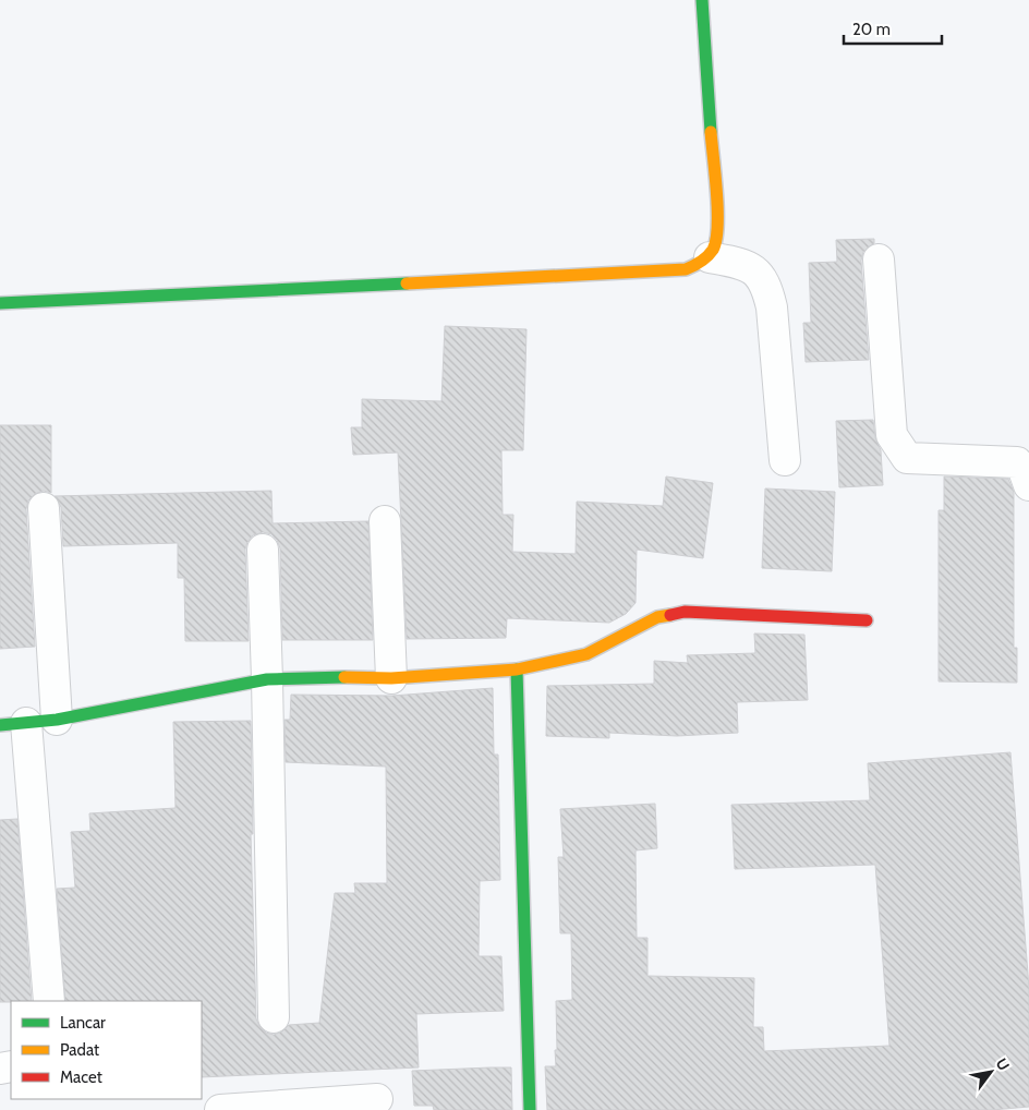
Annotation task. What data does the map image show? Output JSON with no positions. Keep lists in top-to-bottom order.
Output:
{
  "legend": ["Lancar", "Padat", "Macet"],
  "scale_bar": "20 m",
  "north": "top right"
}
